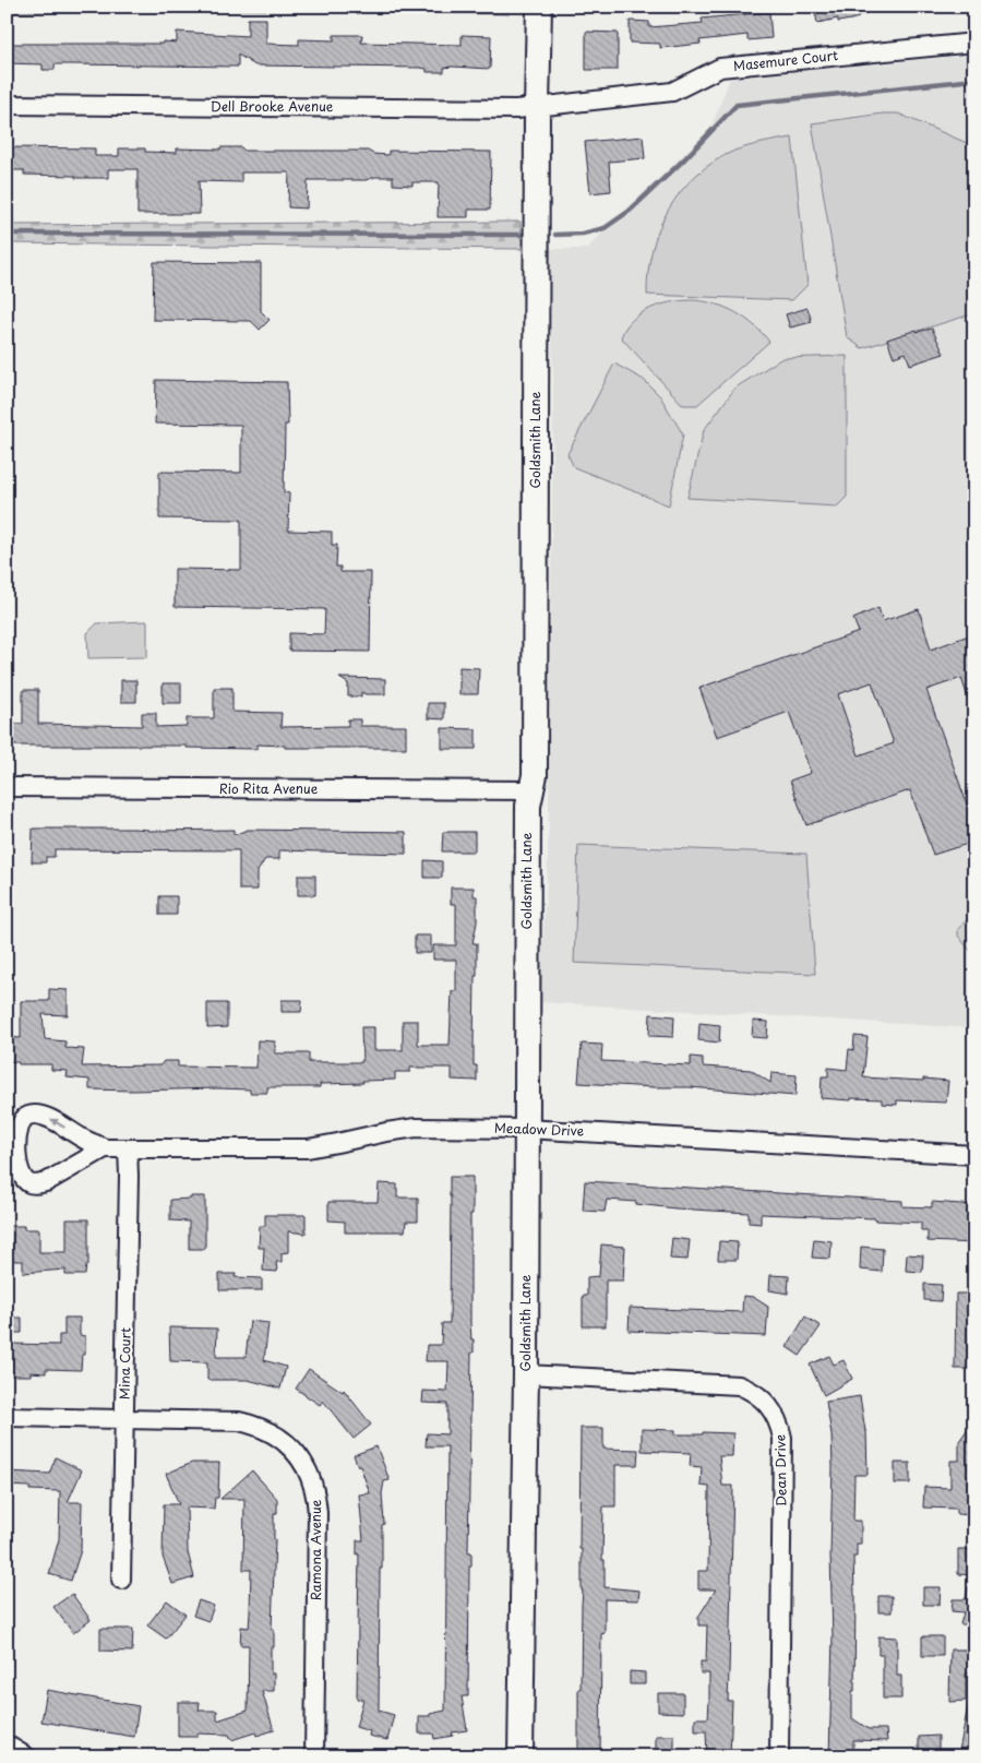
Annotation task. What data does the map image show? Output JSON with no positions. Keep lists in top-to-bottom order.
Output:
{
  "streets": {
    "street": [
      "Masemure Court",
      "Dell Brooke Avenue",
      "Goldsmith Lane",
      "Rio Rita Avenue",
      "Meadow Drive",
      "Mina Court",
      "Dean Drive",
      "Ramona Avenue"
    ]
  },
  "crossings": [
    ["Masemure Court", "Dell Brooke Avenue"],
    ["Masemure Court", "Goldsmith Lane"],
    ["Dell Brooke Avenue", "Goldsmith Lane"],
    ["Goldsmith Lane", "Rio Rita Avenue"],
    ["Goldsmith Lane", "Meadow Drive"],
    ["Goldsmith Lane", "Dean Drive"],
    ["Meadow Drive", "Mina Court"],
    ["Mina Court", "Ramona Avenue"]
  ]
}
